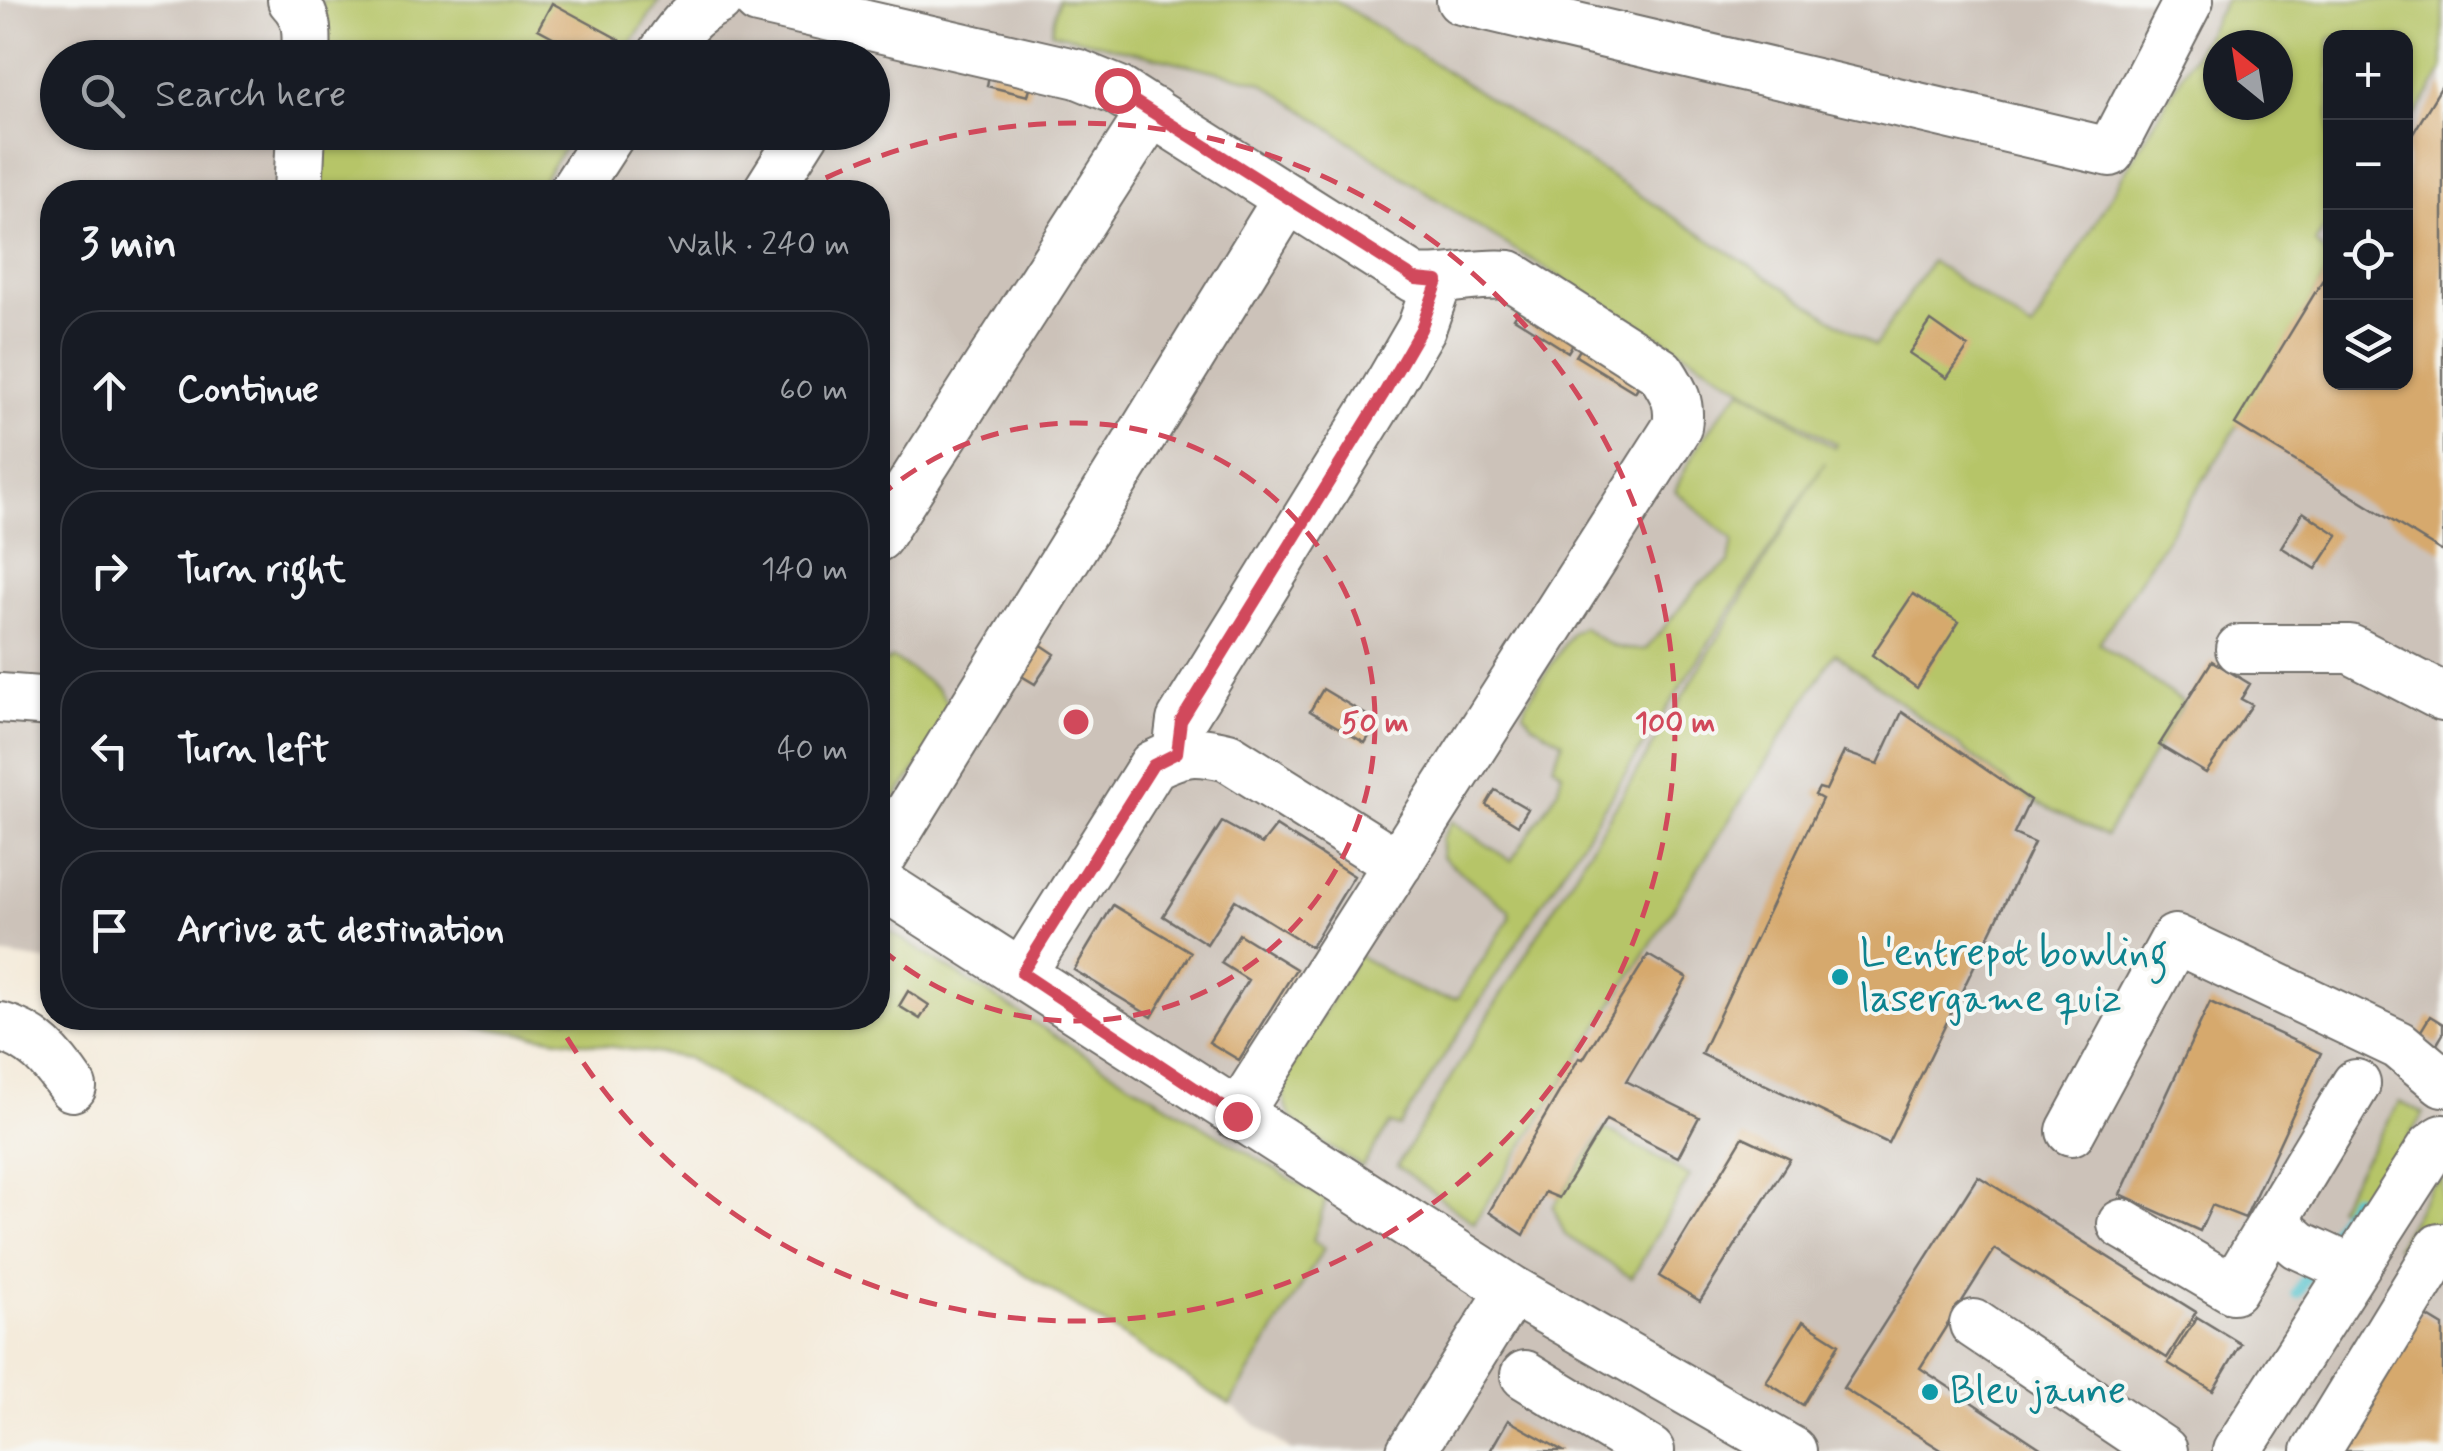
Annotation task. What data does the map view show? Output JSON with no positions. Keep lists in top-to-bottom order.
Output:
{
  "places": ["L'entrepot bowling lasergame quiz", "Bleu jaune"],
  "north": "top left",
  "page": {
    "map_buttons": ["+", "−"],
    "search": "Search here",
    "heading": ["3 min", "Walk · 240 m"],
    "list": [
      ["Continue", "60 m"],
      ["Turn right", "140 m"],
      ["Turn left", "40 m"],
      "Arrive at destination"
    ]
  },
  "rings": ["50 m", "100 m"]
}
